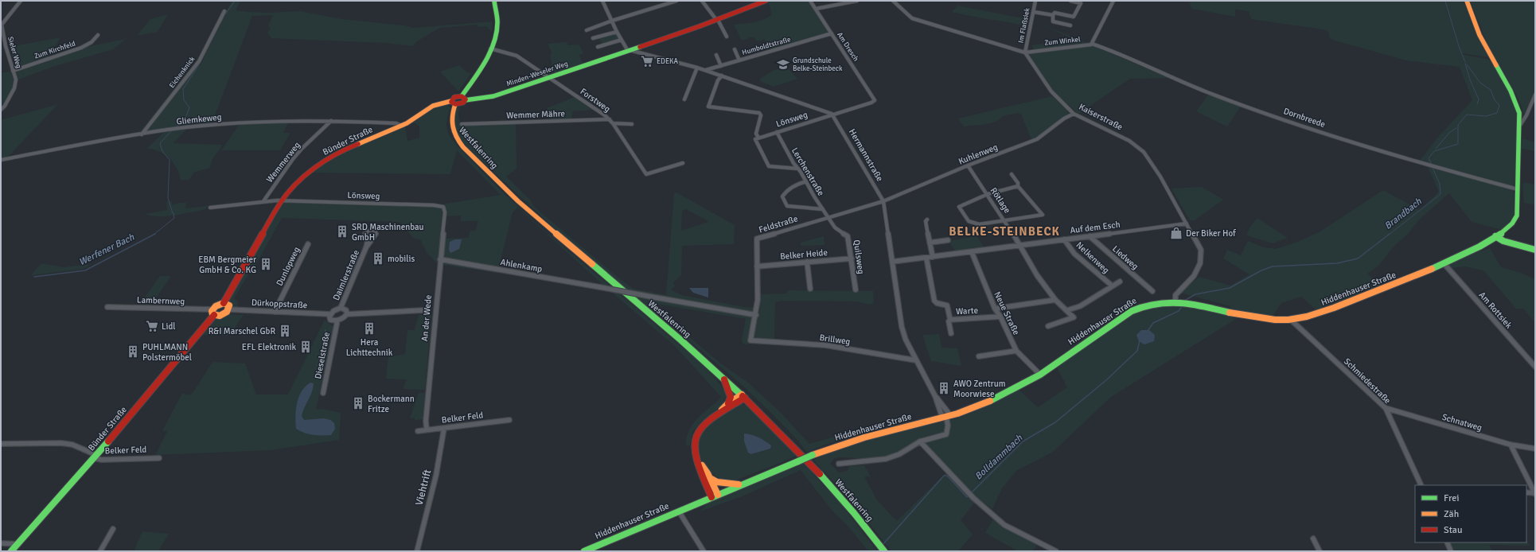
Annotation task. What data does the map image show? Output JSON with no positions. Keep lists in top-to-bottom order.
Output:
{
  "streets": {
    "main road": [
      "Minden-Weseler Weg",
      "Bünder Straße",
      "Westfalenring",
      "Hiddenhauser Straße"
    ],
    "street": [
      "Im Flaßsiek",
      "Zum Winkel",
      "Humboldtstraße",
      "Am Dresch",
      "Zum Kirchfeld",
      "Sieler Weg",
      "Eichenknick",
      "Forstweg",
      "Wemmer Mähre",
      "Kaiserstraße",
      "Dornbreede",
      "Gliemkeweg",
      "Lönsweg",
      "Kuhlenweg",
      "Hermannstraße",
      "Wemmerweg",
      "Lerchenstraße",
      "Rötlage",
      "Feldstraße",
      "Auf dem Esch",
      "Belker Heide",
      "Quilsweg",
      "Nelkenweg",
      "Liedweg",
      "Ahlenkamp",
      "Dunlopweg",
      "Daimlerstraße",
      "Lambernweg",
      "Dürkoppstraße",
      "Am Rottsiek",
      "Warte",
      "Neue Straße",
      "An der Wede",
      "Brillweg",
      "Dieselstraße",
      "Schmiedestraße",
      "Belker Feld",
      "Schnatweg",
      "Viehtrift"
    ]
  },
  "crossings": [
    ["Im Flaßsiek", "Zum Winkel"],
    ["Im Flaßsiek", "Kaiserstraße"],
    ["Zum Winkel", "Kaiserstraße"],
    ["Zum Winkel", "Dornbreede"],
    ["Humboldtstraße", "Am Dresch"],
    ["Am Dresch", "Lönsweg"],
    ["Zum Kirchfeld", "Sieler Weg"],
    ["Eichenknick", "Gliemkeweg"],
    ["Minden-Weseler Weg", "Forstweg"],
    ["Minden-Weseler Weg", "Bünder Straße"],
    ["Minden-Weseler Weg", "Westfalenring"],
    ["Forstweg", "Wemmer Mähre"],
    ["Kaiserstraße", "Kuhlenweg"],
    ["Kaiserstraße", "Auf dem Esch"],
    ["Kaiserstraße", "Hiddenhauser Straße"],
    ["Dornbreede", "Hiddenhauser Straße"],
    ["Gliemkeweg", "Bünder Straße"],
    ["Gliemkeweg", "Wemmerweg"],
    ["Lönsweg", "Bünder Straße"],
    ["Lönsweg", "Hermannstraße"],
    ["Lönsweg", "Wemmerweg"],
    ["Lönsweg", "Lerchenstraße"],
    ["Lönsweg", "An der Wede"],
    ["Bünder Straße", "Westfalenring"],
    ["Bünder Straße", "Belker Feld"],
    ["Kuhlenweg", "Hermannstraße"],
    ["Kuhlenweg", "Rötlage"],
    ["Kuhlenweg", "Feldstraße"],
    ["Hermannstraße", "Feldstraße"],
    ["Hermannstraße", "Auf dem Esch"],
    ["Hermannstraße", "Hiddenhauser Straße"],
    ["Hermannstraße", "Brillweg"],
    ["Lerchenstraße", "Feldstraße"],
    ["Lerchenstraße", "Quilsweg"],
    ["Rötlage", "Auf dem Esch"],
    ["Feldstraße", "Belker Heide"],
    ["Feldstraße", "Quilsweg"],
    ["Feldstraße", "Ahlenkamp"],
    ["Feldstraße", "Brillweg"],
    ["Auf dem Esch", "Nelkenweg"],
    ["Auf dem Esch", "Liedweg"],
    ["Auf dem Esch", "Warte"],
    ["Auf dem Esch", "Neue Straße"],
    ["Belker Heide", "Quilsweg"],
    ["Ahlenkamp", "An der Wede"],
    ["Dunlopweg", "Dürkoppstraße"],
    ["Daimlerstraße", "Dürkoppstraße"],
    ["Daimlerstraße", "Dieselstraße"],
    ["Hiddenhauser Straße", "Am Rottsiek"],
    ["Hiddenhauser Straße", "Neue Straße"],
    ["Hiddenhauser Straße", "Schmiedestraße"],
    ["Dürkoppstraße", "Dieselstraße"],
    ["Warte", "Neue Straße"],
    ["An der Wede", "Belker Feld"],
    ["Schmiedestraße", "Schnatweg"],
    ["Belker Feld", "Viehtrift"]
  ],
  "districts": ["BELKE-STEINBECK"],
  "water": ["Brandbach", "Werfener Bach", "Bolldammbach"],
  "places": {
    "supermarket": ["EDEKA", "Lidl"],
    "school or university": ["Grundschule Belke-Steinbeck"],
    "building": [
      "SRD Maschinenbau GmbH",
      "mobilis",
      "EBM Bergmeier GmbH & Co. KG",
      "Hera Lichttechnik",
      "R&I Marschel GbR",
      "EFL Elektronik",
      "PUHLMANN Polstermöbel",
      "AWO Zentrum Moorwiese",
      "Bockermann Fritze"
    ],
    "shop": ["Der Biker Hof"]
  },
  "legend": ["Frei", "Zäh", "Stau"]
}
